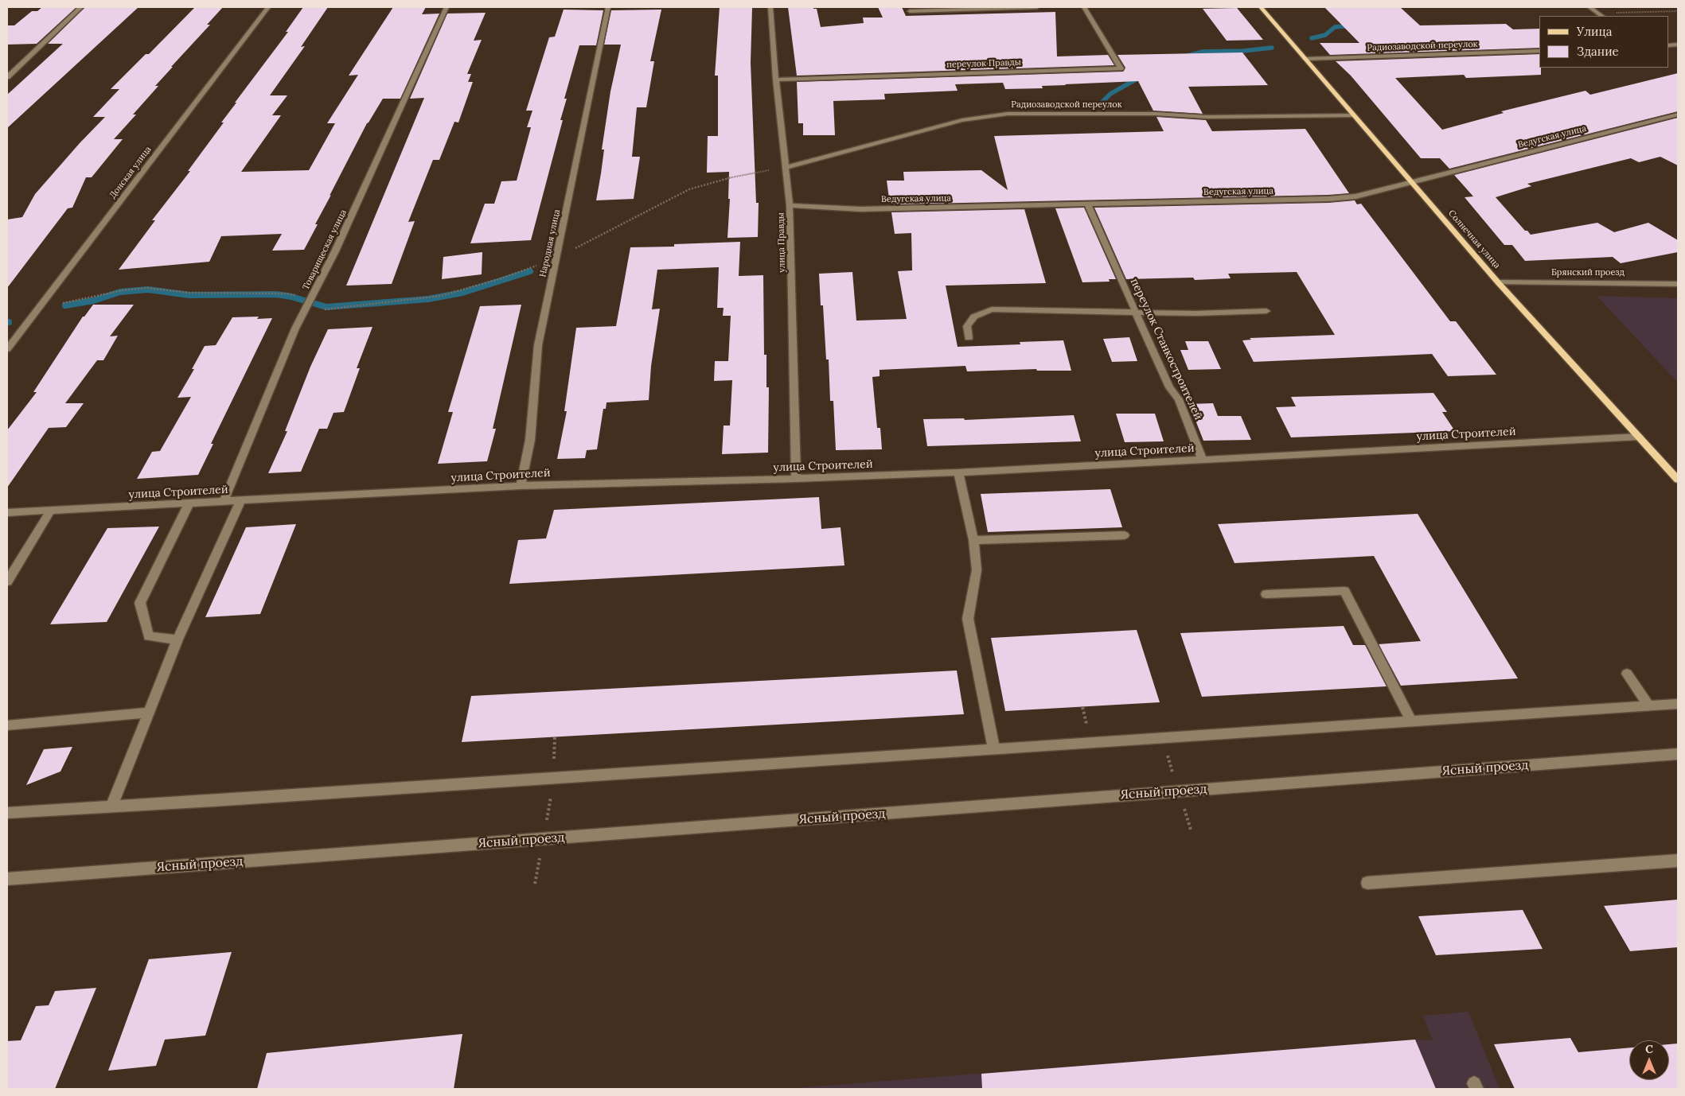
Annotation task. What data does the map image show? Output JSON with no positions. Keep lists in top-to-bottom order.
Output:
{
  "streets": {
    "main road": ["Солнечная улица"],
    "street": [
      "Радиозаводской переулок",
      "переулок Правды",
      "Ведугская улица",
      "Донская улица",
      "улица Правды",
      "Народная улица",
      "Товарищеская улица",
      "Брянский проезд",
      "переулок Станкостроителей",
      "улица Строителей",
      "Ясный проезд"
    ]
  },
  "crossings": [
    ["Радиозаводской переулок", "Солнечная улица"],
    ["Радиозаводской переулок", "улица Правды"],
    ["переулок Правды", "улица Правды"],
    ["Ведугская улица", "Солнечная улица"],
    ["Ведугская улица", "улица Правды"],
    ["Ведугская улица", "переулок Станкостроителей"],
    ["Солнечная улица", "Брянский проезд"],
    ["Солнечная улица", "улица Строителей"],
    ["улица Правды", "улица Строителей"],
    ["Народная улица", "улица Строителей"],
    ["Товарищеская улица", "улица Строителей"],
    ["переулок Станкостроителей", "улица Строителей"]
  ],
  "legend": ["Улица", "Здание"],
  "north": "top"
}
